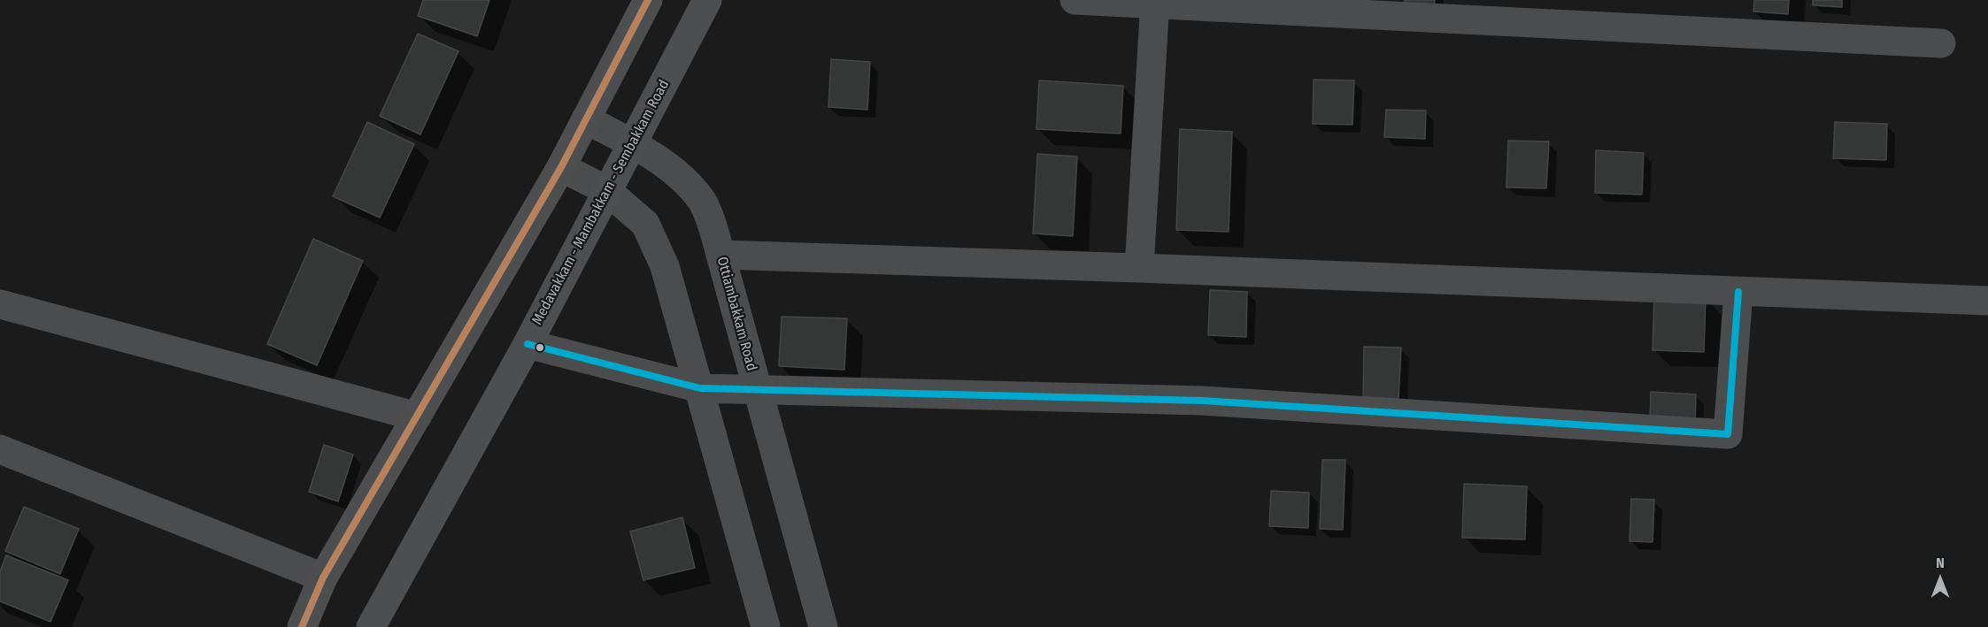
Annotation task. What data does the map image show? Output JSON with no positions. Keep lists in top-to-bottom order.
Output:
{
  "streets": {
    "main road": ["Medavakkam - Mambakkam - Sembakkam Road"],
    "street": ["Ottiambakkam Road"]
  },
  "crossings": [
    ["Medavakkam - Mambakkam - Sembakkam Road", "Ottiambakkam Road"]
  ],
  "north": "top"
}
